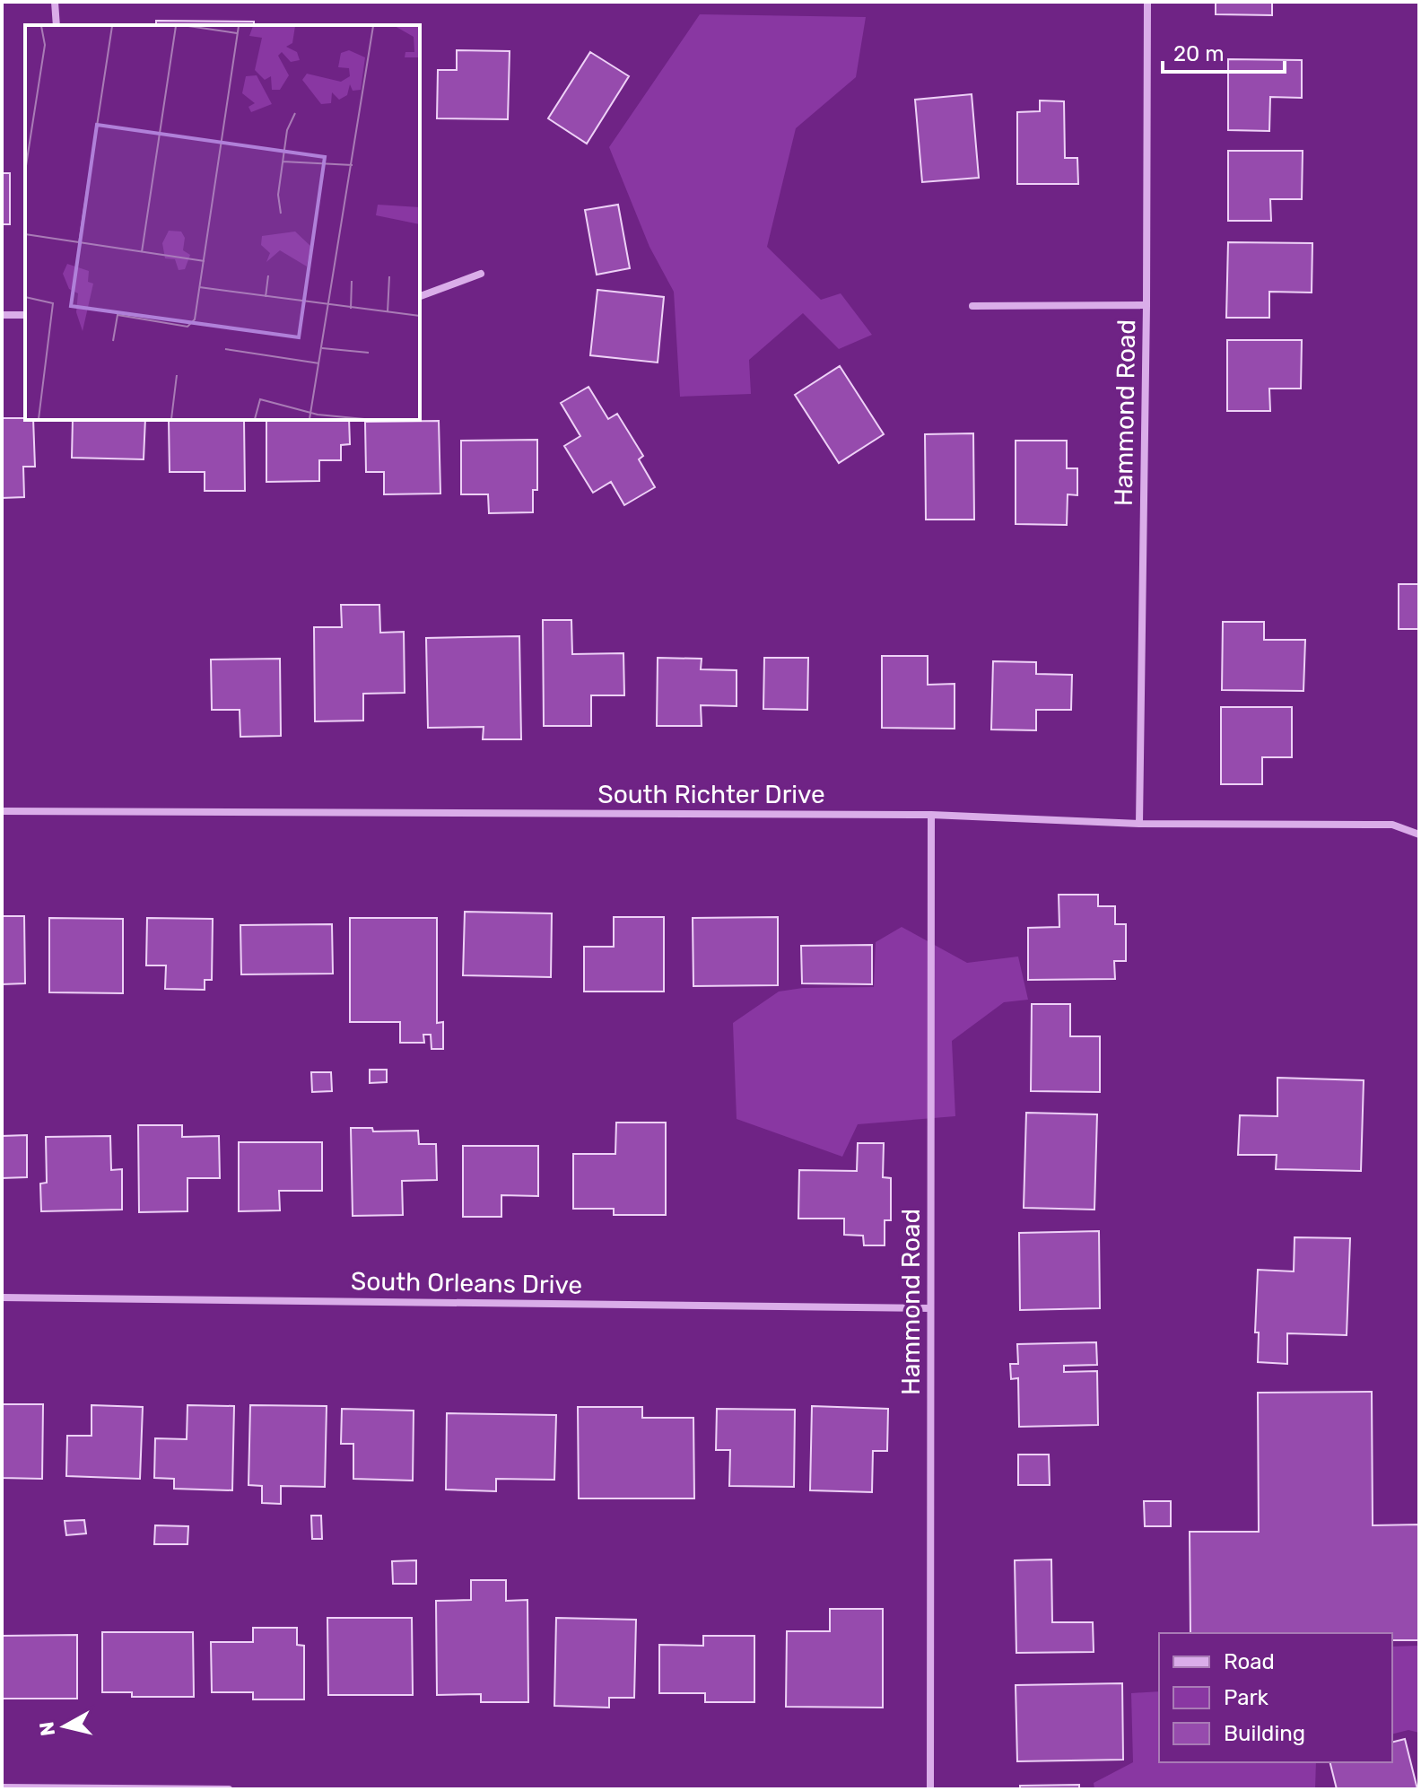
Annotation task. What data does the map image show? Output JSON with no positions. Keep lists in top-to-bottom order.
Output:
{
  "streets": {
    "street": ["Hammond Road", "South Richter Drive", "South Orleans Drive"]
  },
  "crossings": [
    ["Hammond Road", "South Richter Drive"],
    ["Hammond Road", "South Orleans Drive"]
  ],
  "legend": ["Road", "Park", "Building"],
  "scale_bar": "20 m",
  "north": "left"
}
